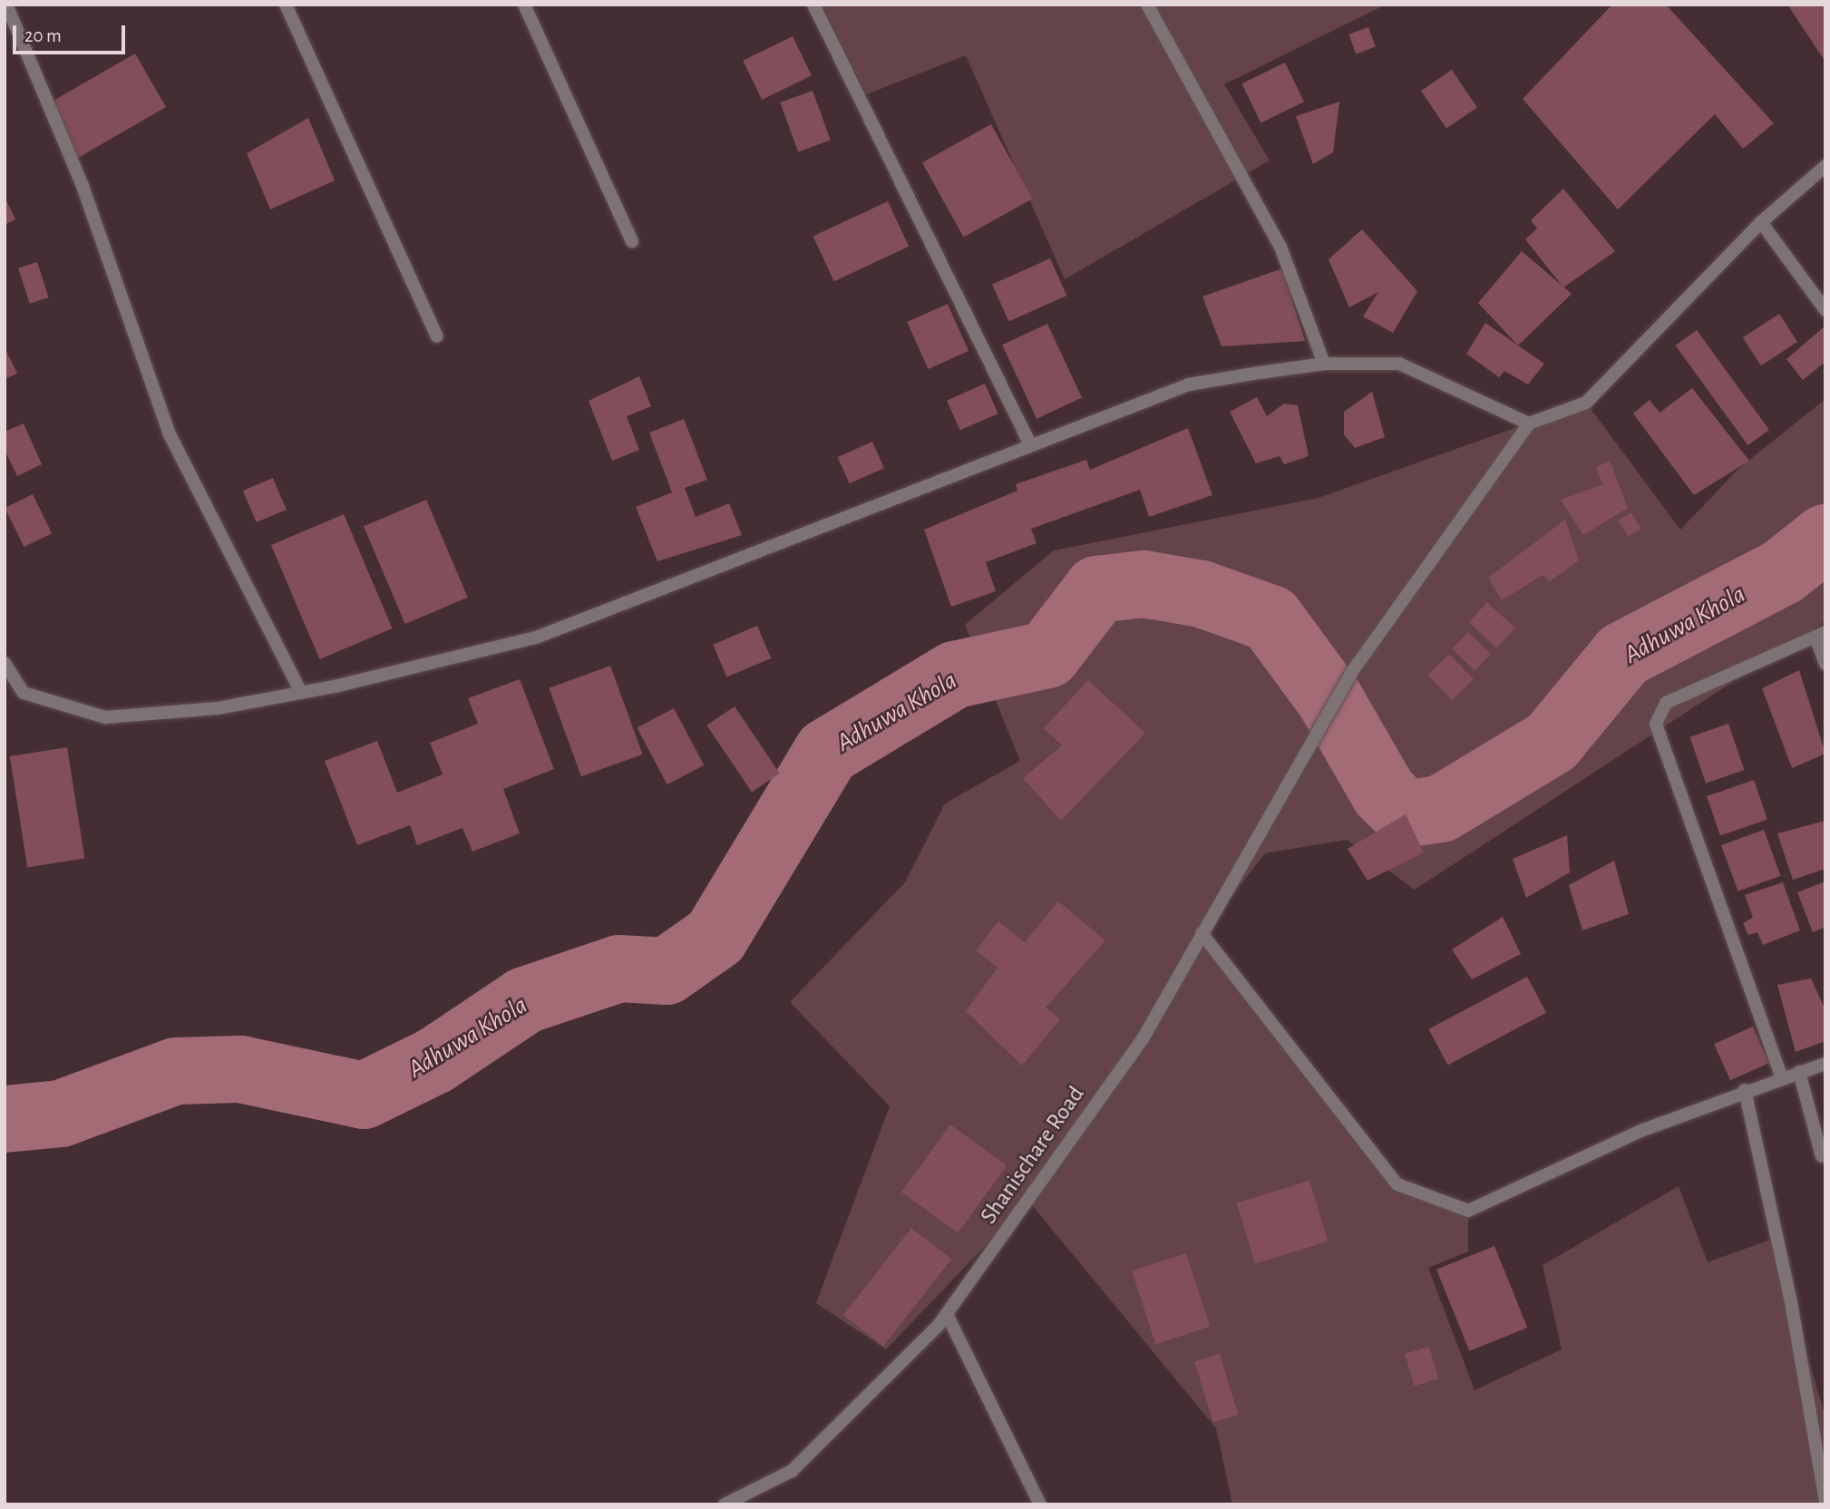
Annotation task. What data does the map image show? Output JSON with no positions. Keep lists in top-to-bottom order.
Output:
{
  "streets": {
    "street": ["Shanischare Road"]
  },
  "water": ["Adhuwa Khola"],
  "scale_bar": "20 m"
}
